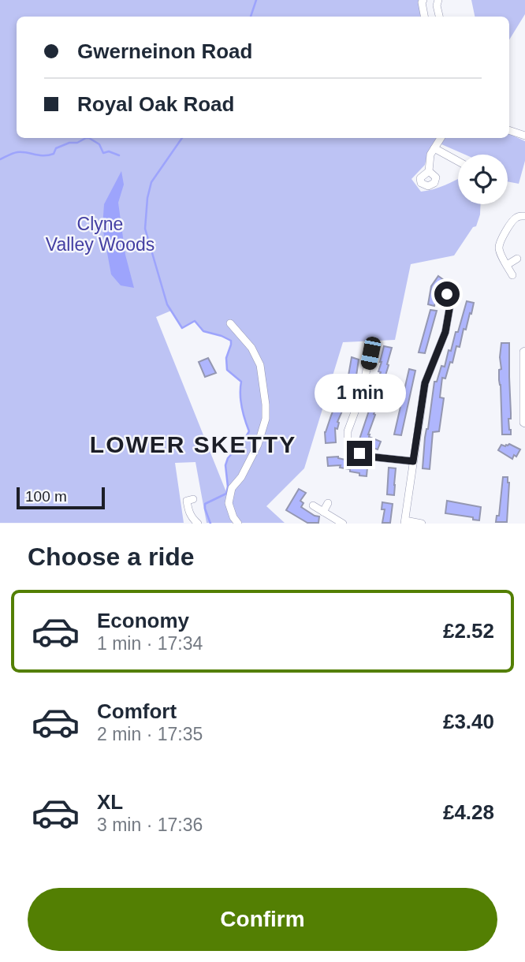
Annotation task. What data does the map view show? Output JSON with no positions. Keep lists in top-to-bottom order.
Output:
{
  "districts": ["LOWER SKETTY"],
  "parks": ["Clyne Valley Woods"],
  "scale_bar": "100 m",
  "page": {
    "banner": ["Gwerneinon Road", "Royal Oak Road"],
    "bubble": "1 min",
    "scale": "100 m",
    "heading": "Choose a ride",
    "list": [
      {
        "name": "Economy",
        "note": "1 min · 17:34",
        "value": "£2.52"
      },
      {
        "name": "Comfort",
        "note": "2 min · 17:35",
        "value": "£3.40"
      },
      {
        "name": "XL",
        "note": "3 min · 17:36",
        "value": "£4.28"
      }
    ],
    "buttons": "Confirm"
  }
}
